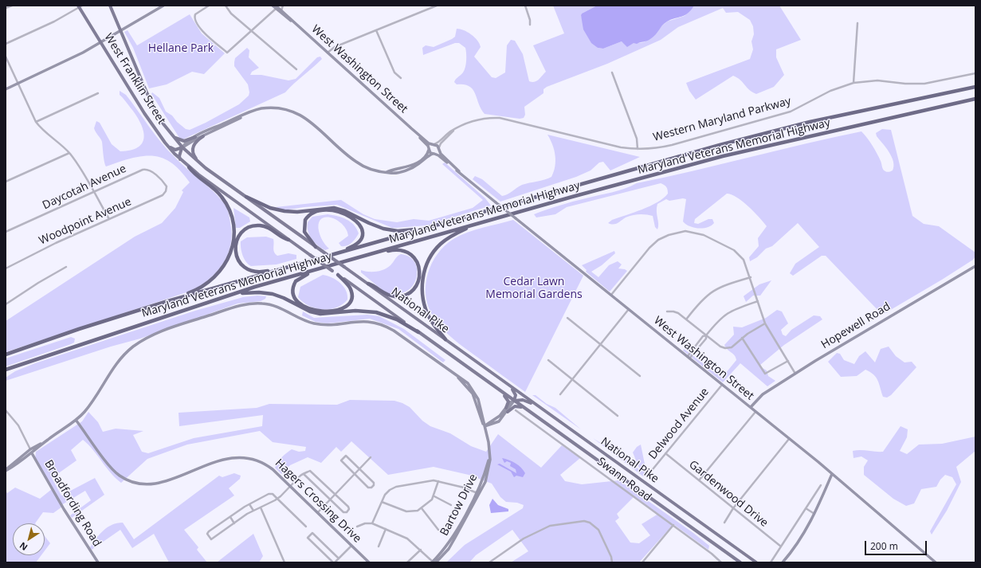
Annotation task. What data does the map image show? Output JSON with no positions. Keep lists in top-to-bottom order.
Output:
{
  "streets": {
    "highway": ["Maryland Veterans Memorial Highway"],
    "main road": ["West Franklin Street", "National Pike"],
    "street": [
      "West Washington Street",
      "Western Maryland Parkway",
      "Daycotah Avenue",
      "Woodpoint Avenue",
      "Hopewell Road",
      "Delwood Avenue",
      "Swann Road",
      "Gardenwood Drive",
      "Hagers Crossing Drive",
      "Broadfording Road",
      "Bartow Drive"
    ]
  },
  "crossings": [
    ["West Washington Street", "Western Maryland Parkway"],
    ["West Washington Street", "Hopewell Road"],
    ["West Washington Street", "Delwood Avenue"],
    ["West Franklin Street", "National Pike"],
    ["Daycotah Avenue", "Woodpoint Avenue"],
    ["Delwood Avenue", "Gardenwood Drive"]
  ],
  "parks": ["Hellane Park", "Cedar Lawn Memorial Gardens"],
  "scale_bar": "200 m",
  "north": "bottom left"
}
